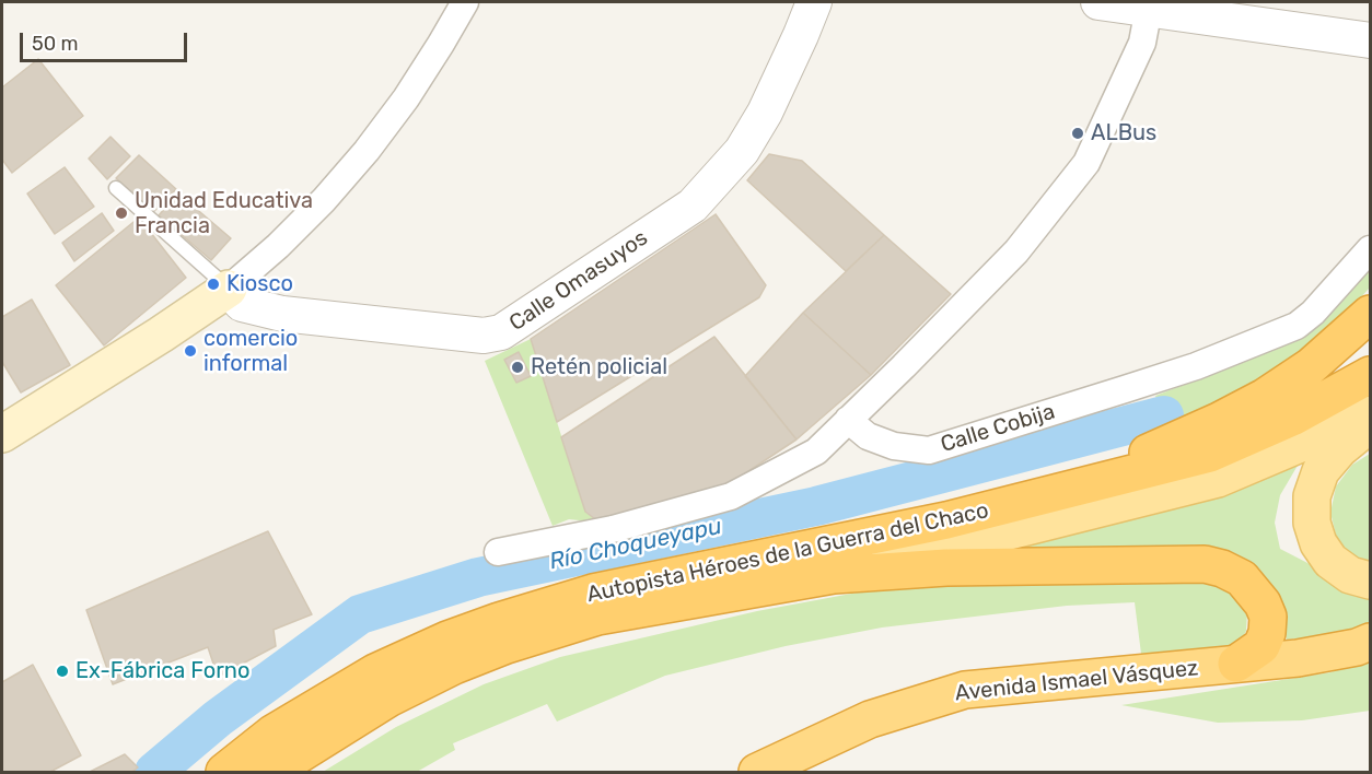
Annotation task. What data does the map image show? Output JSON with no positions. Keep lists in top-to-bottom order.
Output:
{
  "streets": {
    "highway": ["Autopista Héroes de la Guerra del Chaco", "Avenida Ismael Vásquez"],
    "street": ["Calle Omasuyos", "Calle Cobija"]
  },
  "water": ["Río Choqueyapu"],
  "places": [
    "ALBus",
    "Unidad Educativa Francia",
    "Kiosco",
    "comercio informal",
    "Retén policial",
    "Ex-Fábrica Forno"
  ],
  "scale_bar": "50 m"
}
